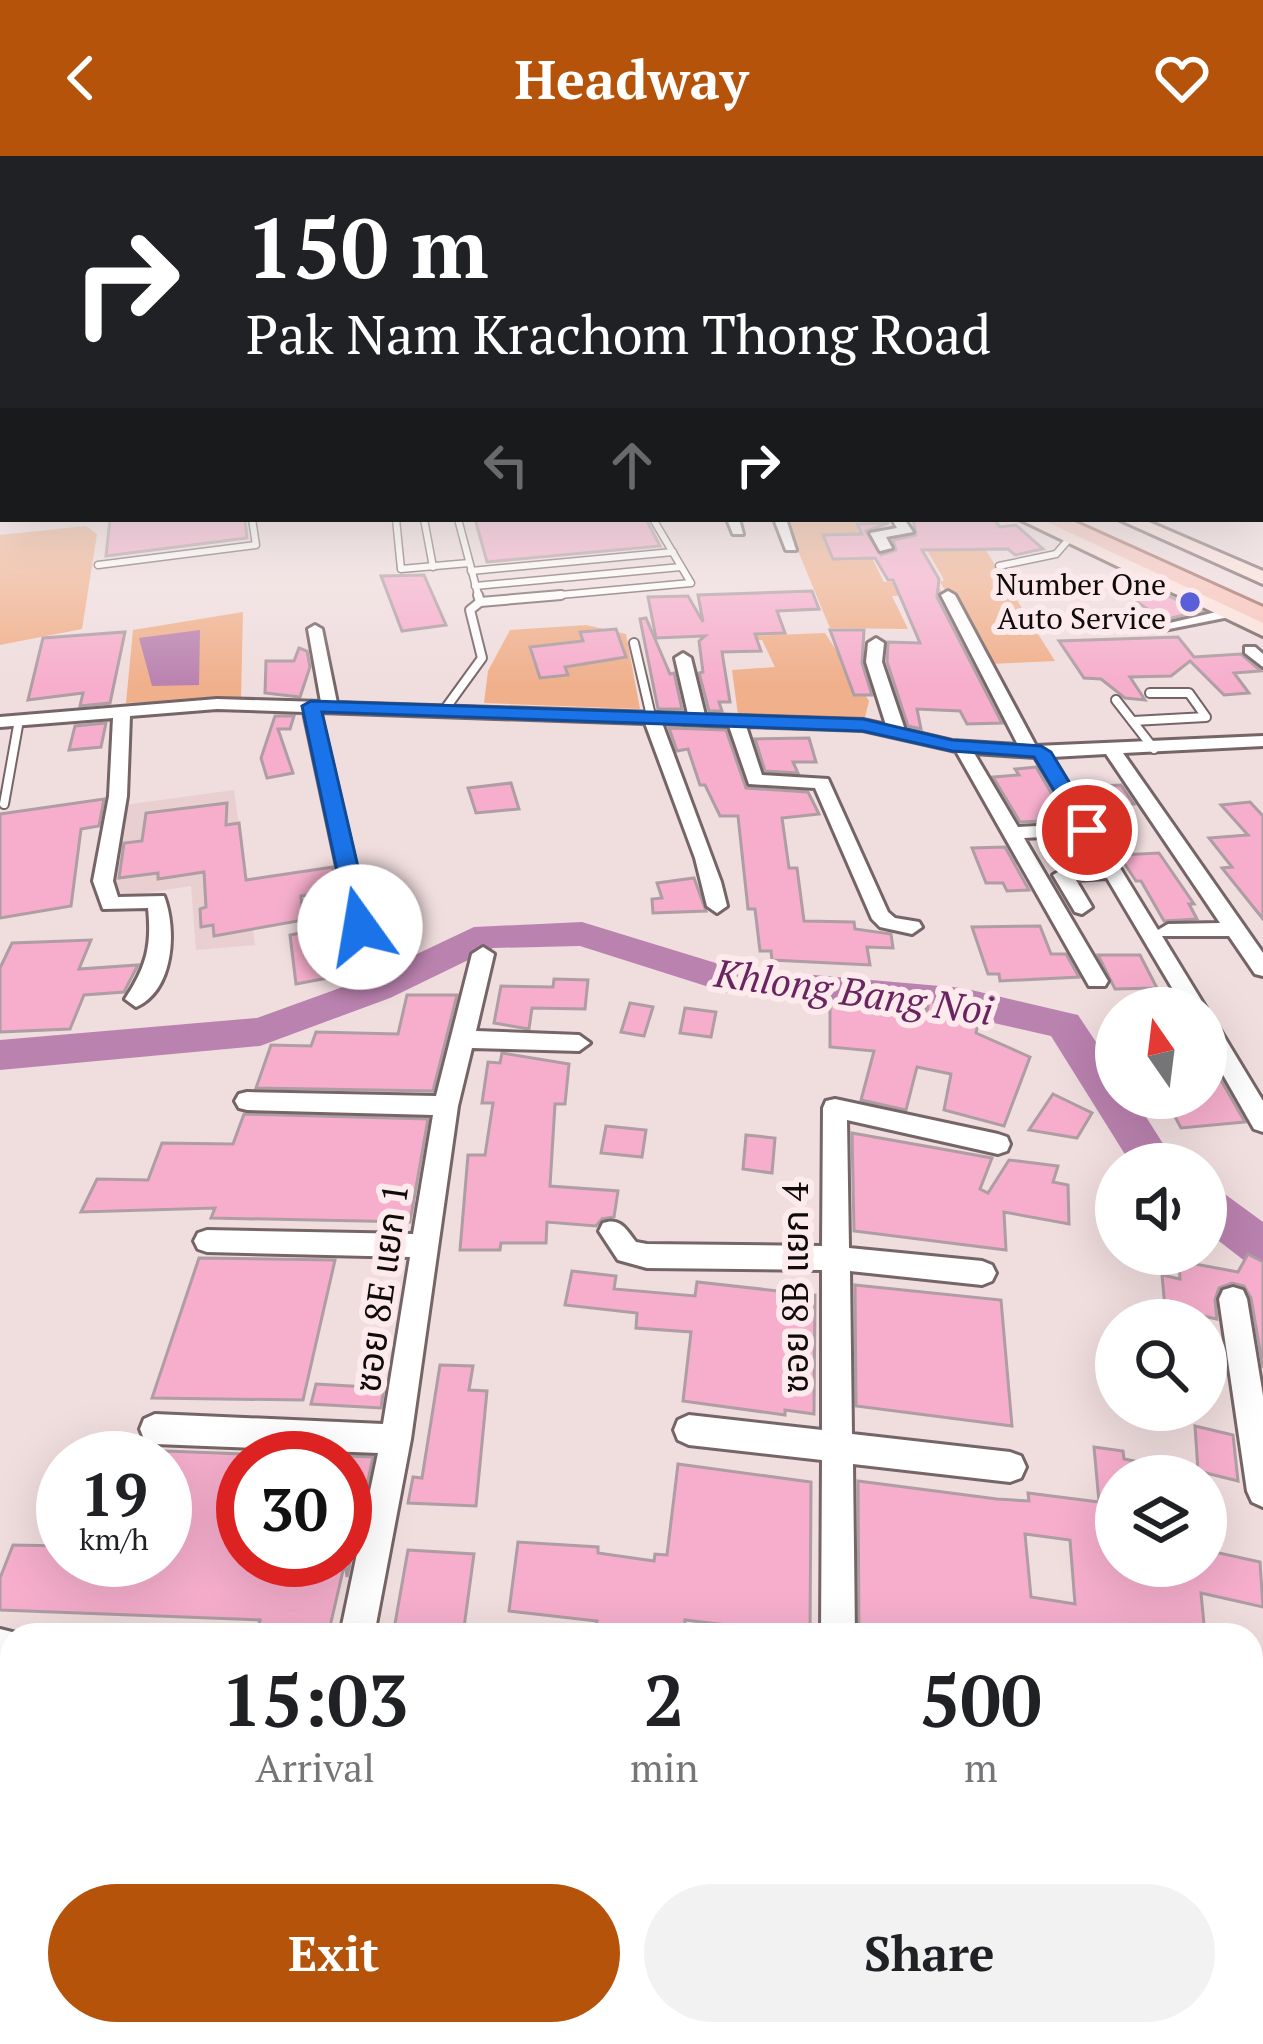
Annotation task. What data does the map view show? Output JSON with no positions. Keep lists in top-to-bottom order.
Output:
{
  "streets": {
    "street": ["ซอย 8E แยก 1", "ซอย 8B แยก 4"]
  },
  "water": ["Khlong Bang Noi"],
  "places": ["Number One Auto Service"],
  "north": "top",
  "page": {
    "header": "Headway",
    "turn": ["150 m", "Pak Nam Krachom Thong Road"],
    "speed": "19 km/h",
    "limit": "30",
    "eta": [
      "15:03",
      "Arrival",
      "2",
      "min",
      "500",
      "m"
    ],
    "buttons": ["Exit", "Share"]
  }
}
